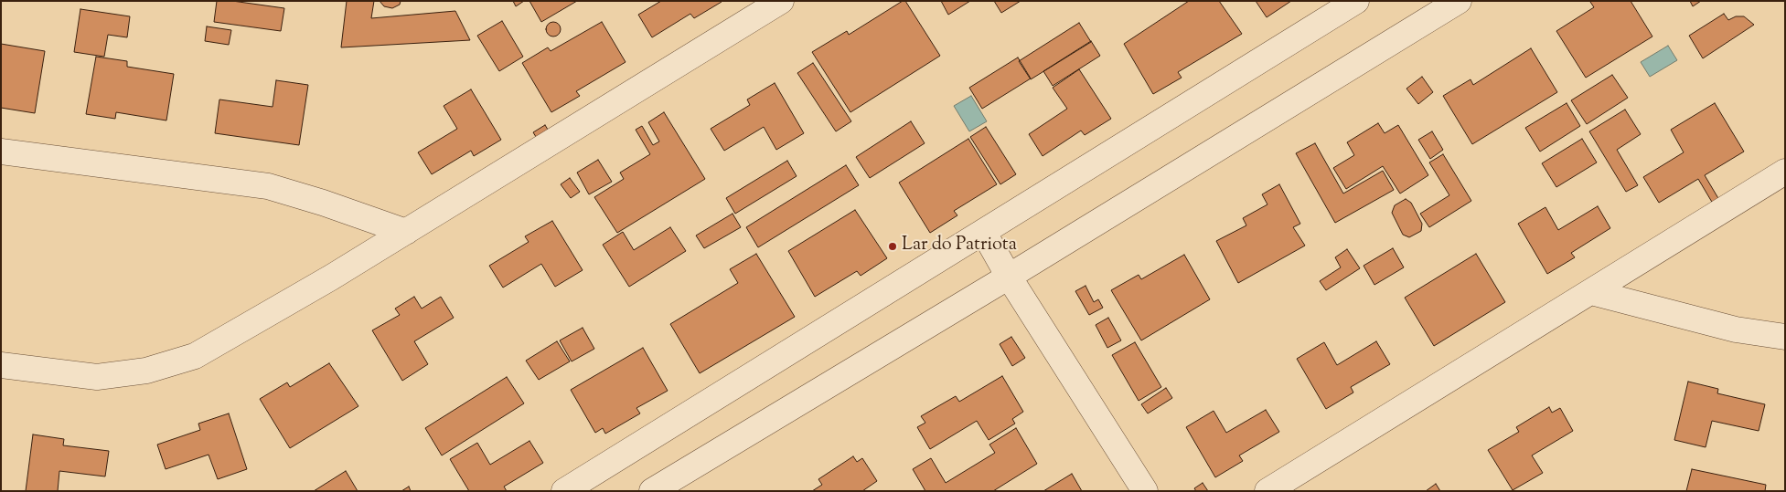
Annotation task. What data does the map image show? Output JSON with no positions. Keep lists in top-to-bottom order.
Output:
{
  "places": ["Lar do Patriota"]
}
